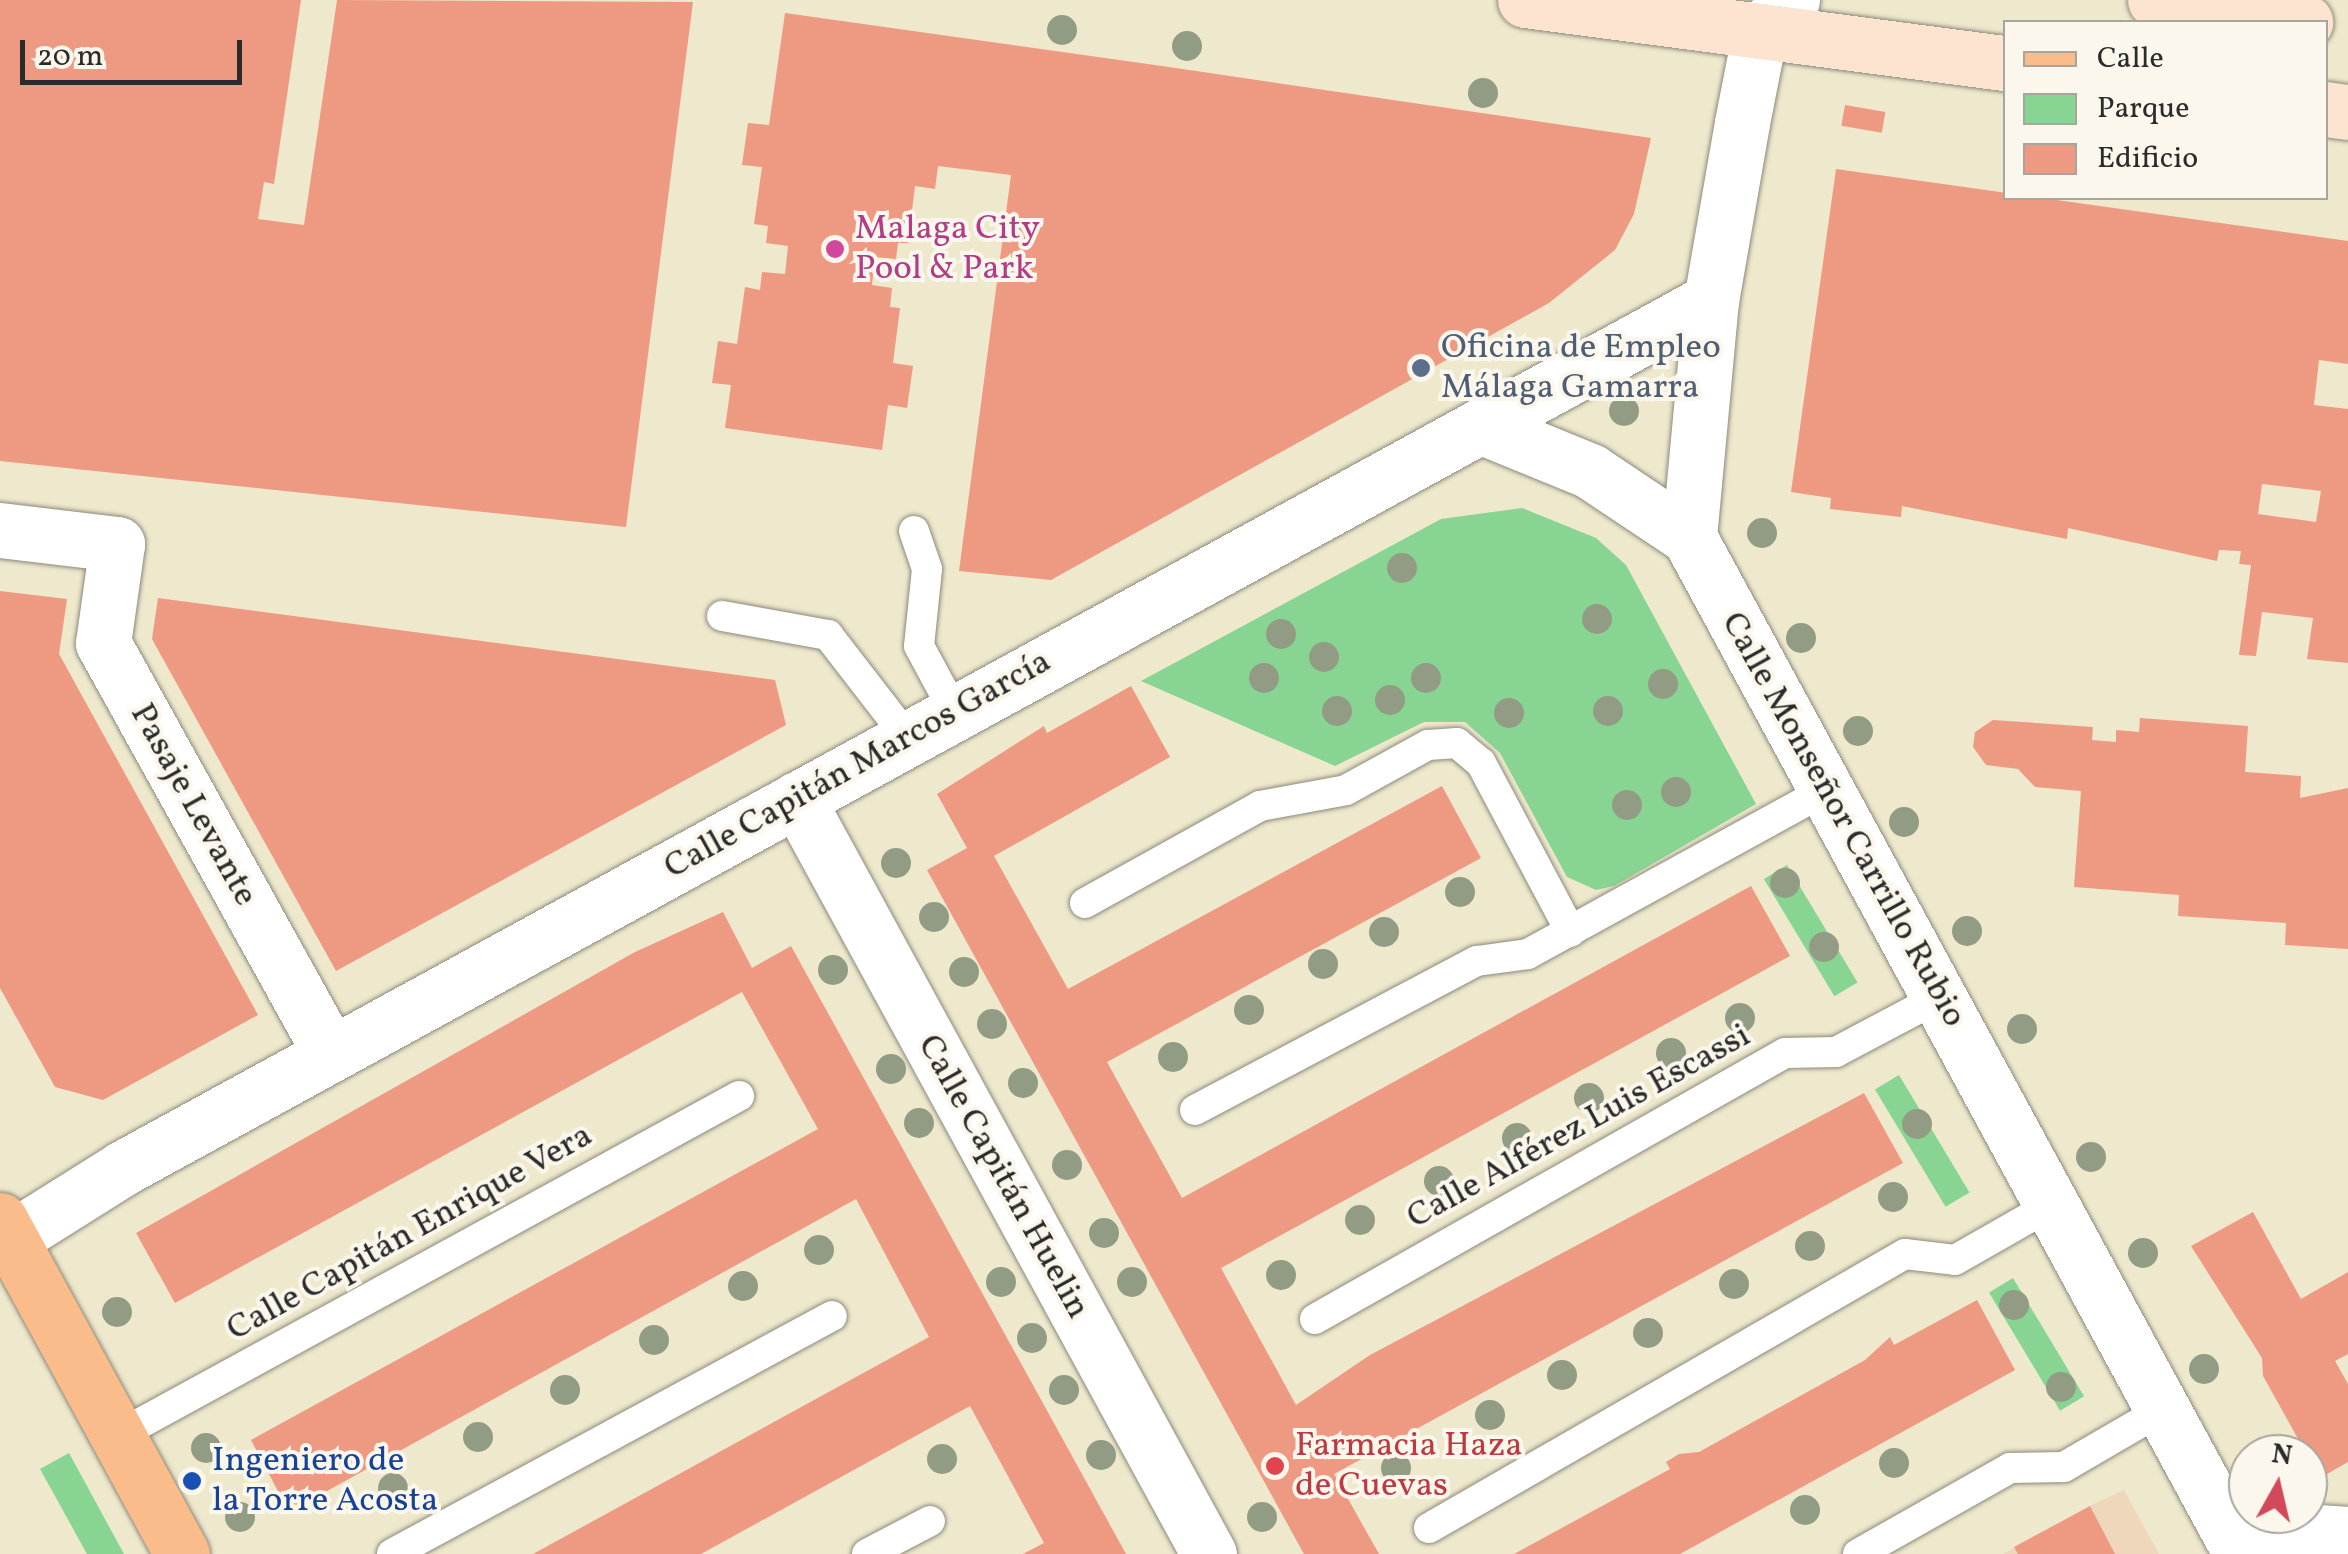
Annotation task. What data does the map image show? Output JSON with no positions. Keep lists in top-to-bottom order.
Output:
{
  "streets": {
    "street": [
      "Calle Capitán Marcos García",
      "Pasaje Levante",
      "Calle Monseñor Carrillo Rubio",
      "Calle Capitán Huelin"
    ],
    "lane": ["Calle Alférez Luis Escassi", "Calle Capitán Enrique Vera"]
  },
  "crossings": [
    ["Calle Capitán Marcos García", "Pasaje Levante"],
    ["Calle Capitán Marcos García", "Calle Capitán Huelin"],
    ["Calle Monseñor Carrillo Rubio", "Calle Alférez Luis Escassi"]
  ],
  "places": [
    "Malaga City Pool & Park",
    "Oficina de Empleo Málaga Gamarra",
    "Farmacia Haza de Cuevas",
    "Ingeniero de la Torre Acosta"
  ],
  "legend": ["Calle", "Parque", "Edificio"],
  "scale_bar": "20 m",
  "north": "top"
}
